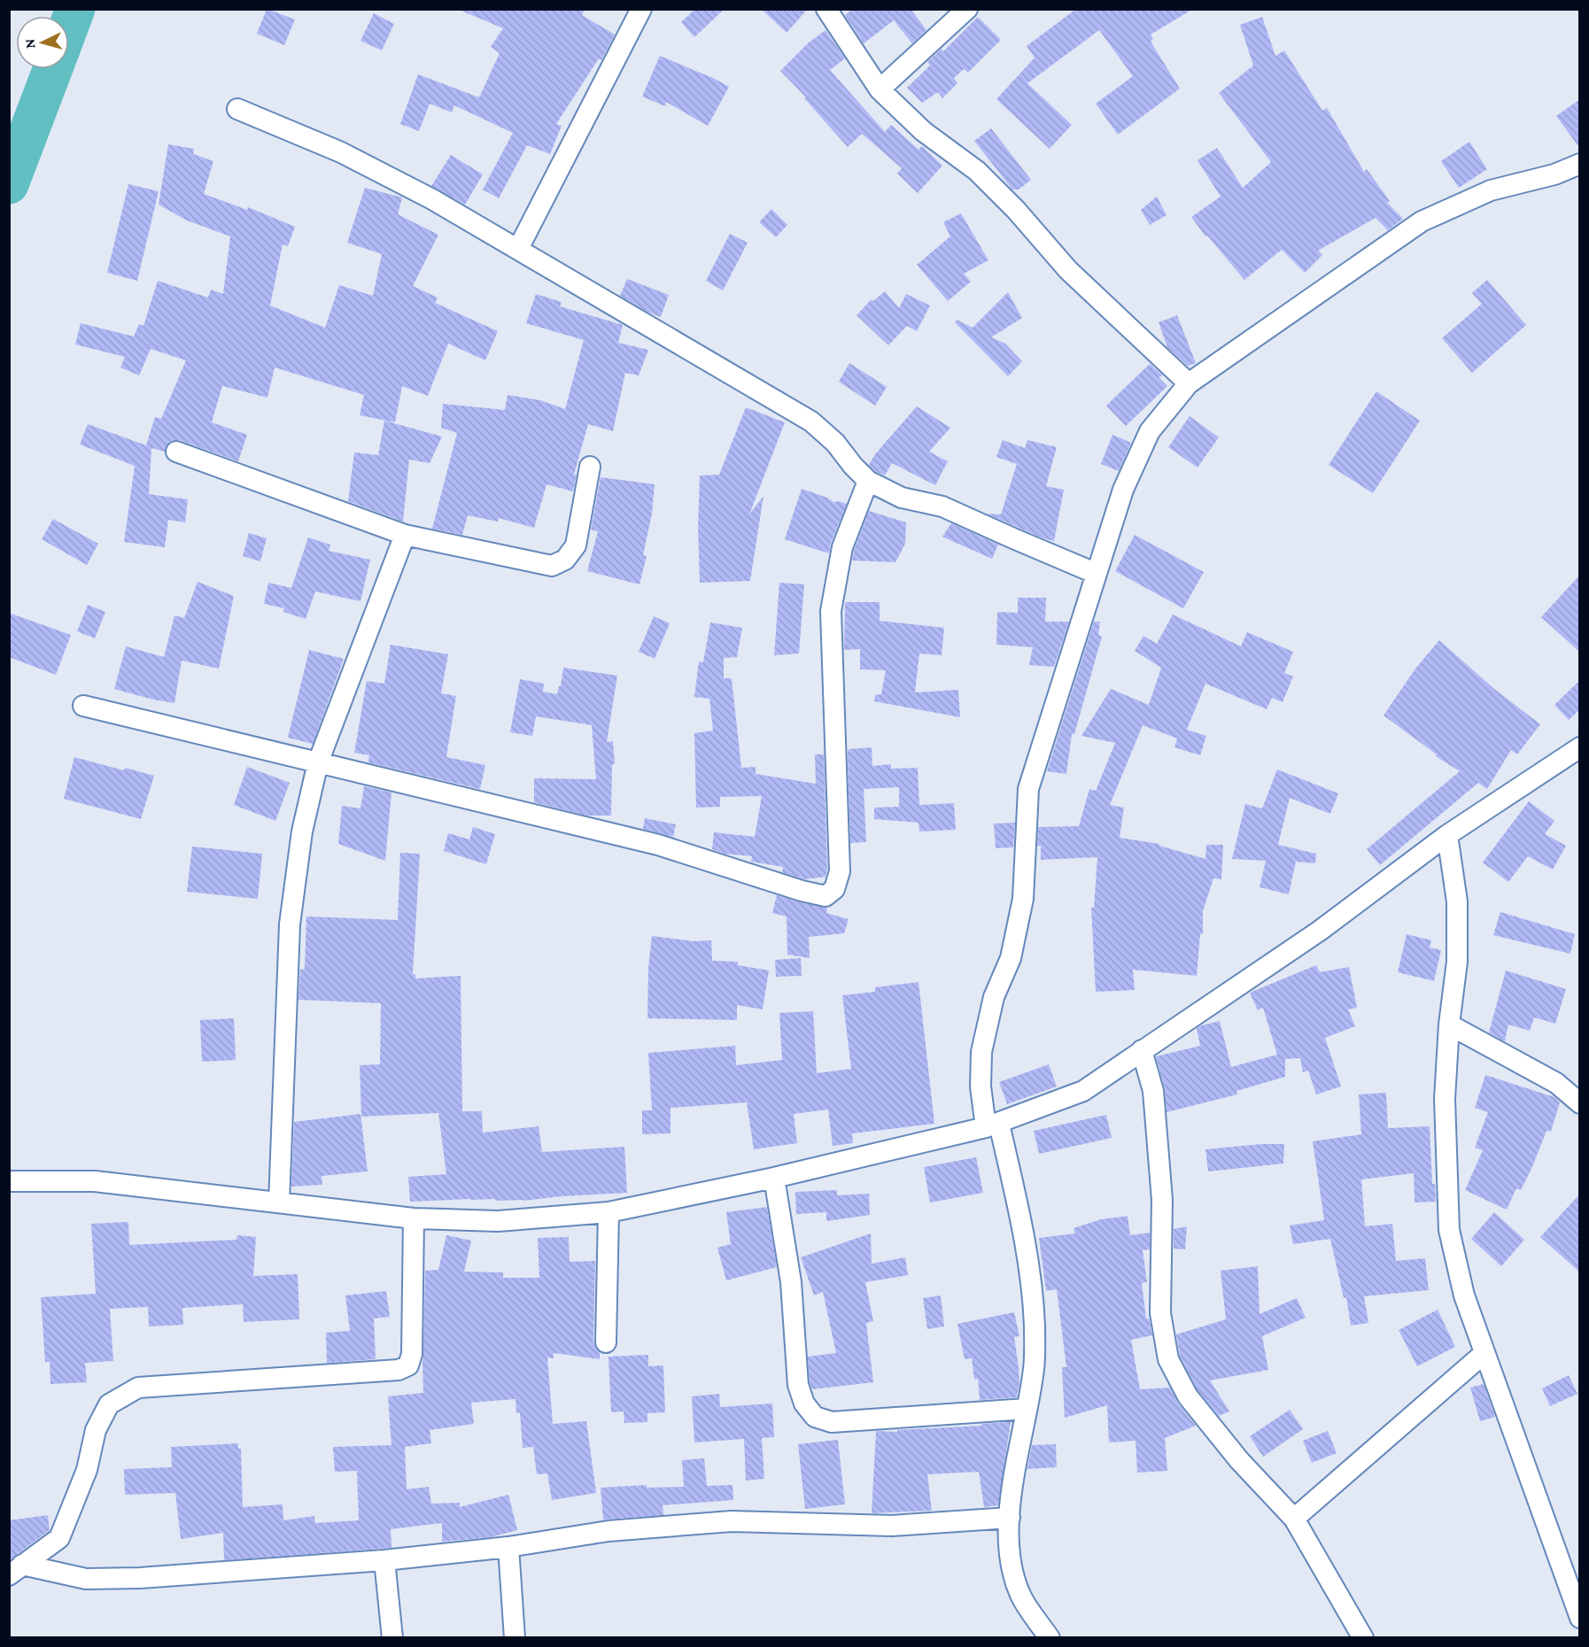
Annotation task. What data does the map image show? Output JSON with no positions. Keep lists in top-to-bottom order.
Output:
{
  "north": "left"
}
